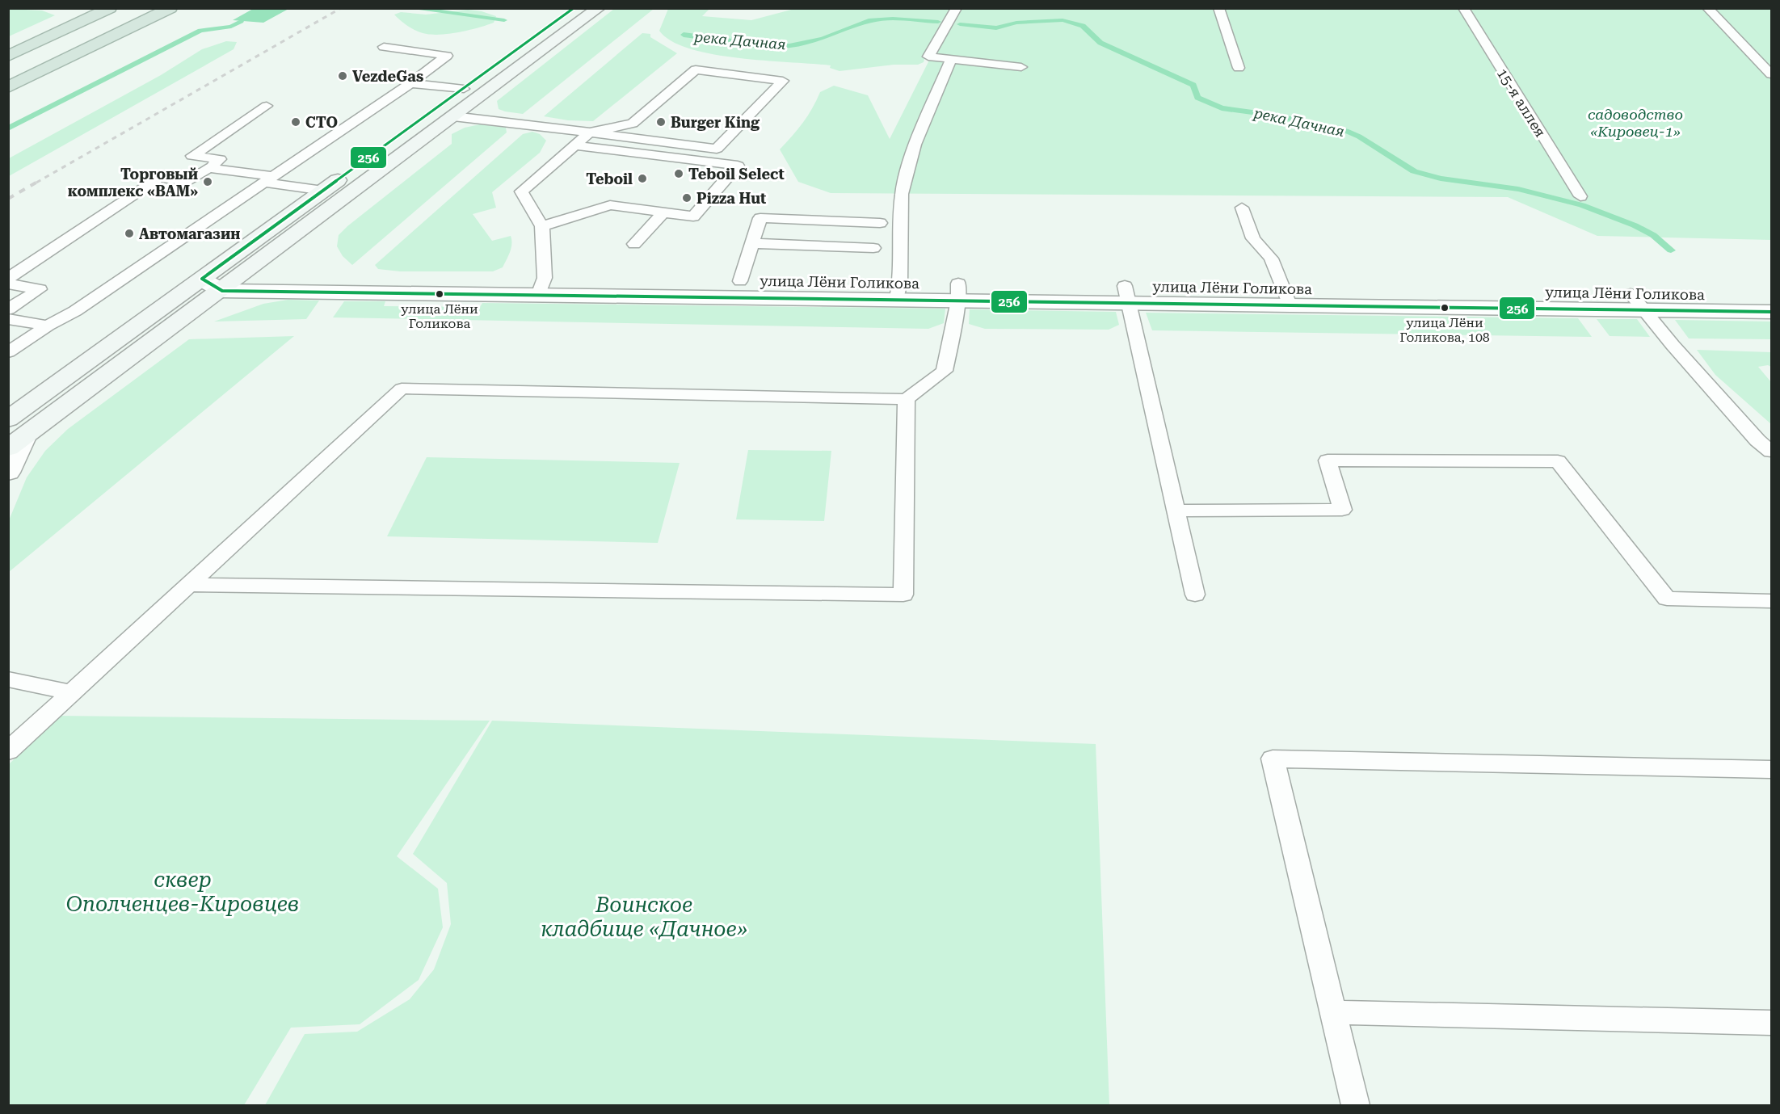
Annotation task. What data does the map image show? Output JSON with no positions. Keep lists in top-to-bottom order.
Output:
{
  "streets": {
    "street": ["улица Лёни Голикова"],
    "lane": ["15-я аллея"]
  },
  "water": ["река Дачная"],
  "parks": ["садоводство «Кировец-1»", "сквер Ополченцев-Кировцев", "Воинское кладбище «Дачное»"],
  "places": [
    "VezdeGas",
    "СТО",
    "Burger King",
    "Teboil Select",
    "Teboil",
    "Торговый комплекс «ВАМ»",
    "Pizza Hut",
    "Автомагазин",
    "улица Лёни Голикова",
    "улица Лёни Голикова, 108"
  ],
  "lines": ["transit line 256"]
}
